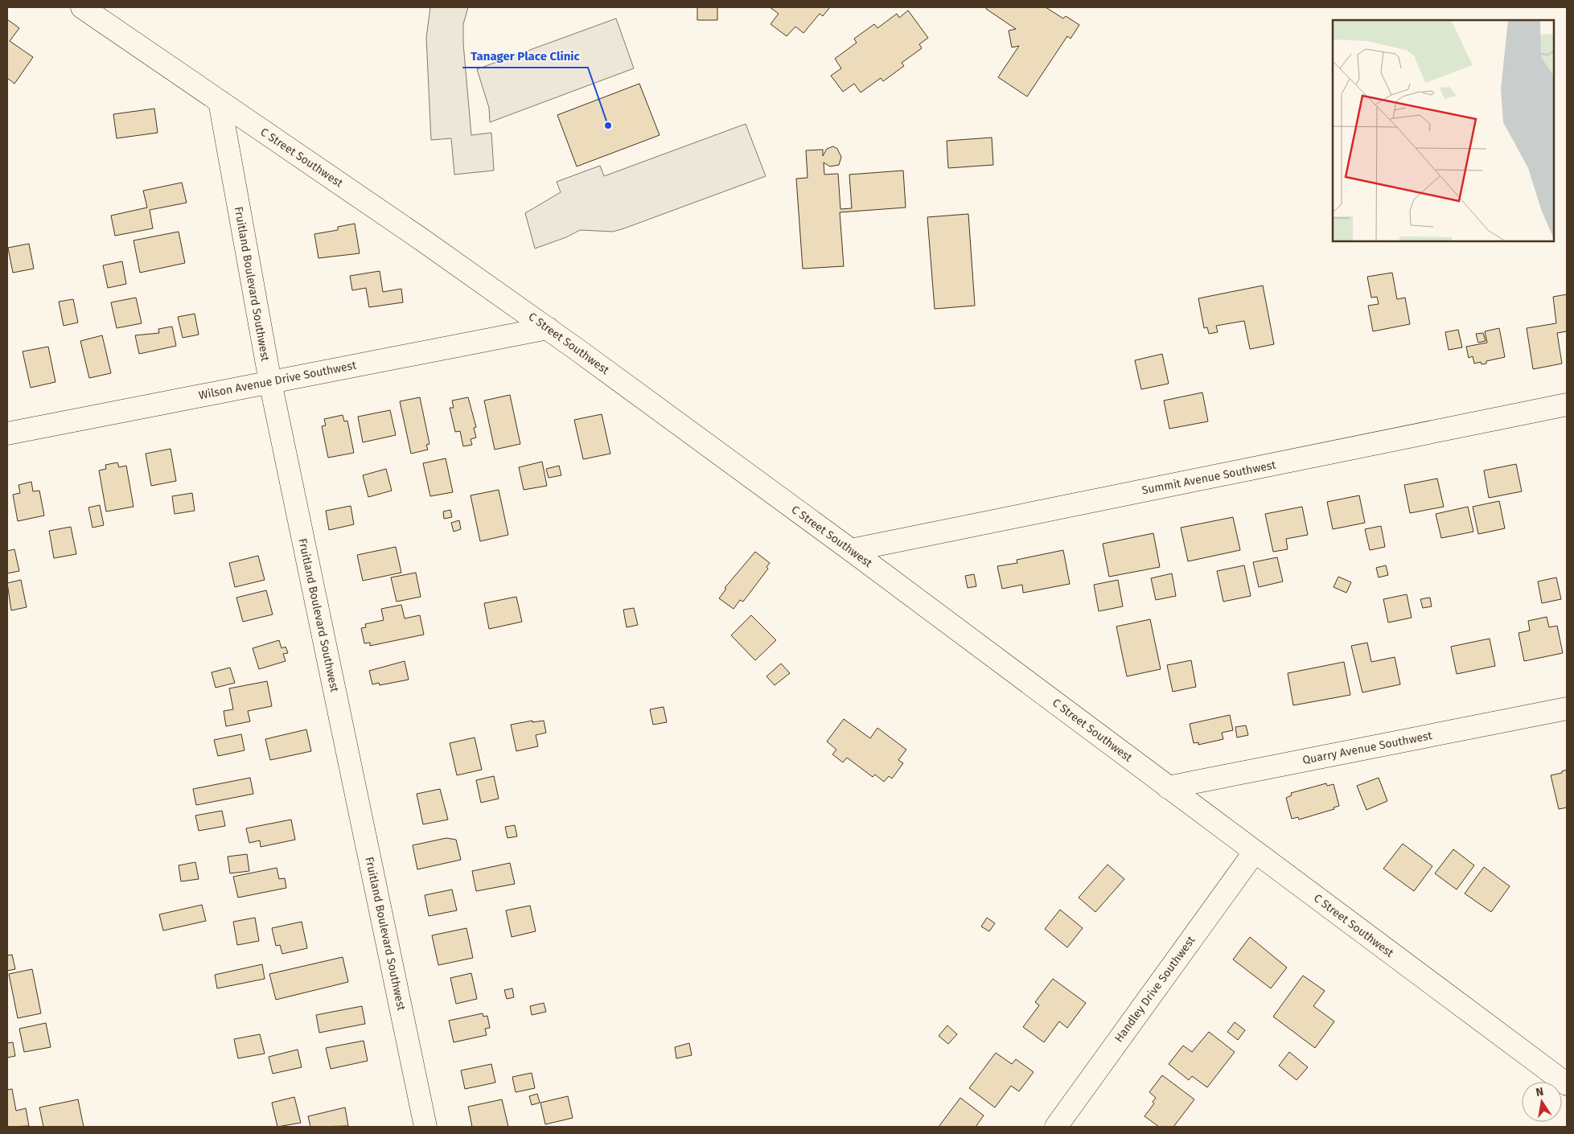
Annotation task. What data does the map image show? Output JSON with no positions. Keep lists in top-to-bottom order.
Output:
{
  "streets": {
    "street": [
      "C Street Southwest",
      "Fruitland Boulevard Southwest",
      "Wilson Avenue Drive Southwest",
      "Summit Avenue Southwest",
      "Quarry Avenue Southwest",
      "Handley Drive Southwest"
    ]
  },
  "crossings": [
    ["C Street Southwest", "Fruitland Boulevard Southwest"],
    ["C Street Southwest", "Wilson Avenue Drive Southwest"],
    ["C Street Southwest", "Summit Avenue Southwest"],
    ["C Street Southwest", "Quarry Avenue Southwest"],
    ["C Street Southwest", "Handley Drive Southwest"],
    ["Fruitland Boulevard Southwest", "Wilson Avenue Drive Southwest"]
  ],
  "places": ["Tanager Place Clinic"],
  "north": "top"
}
